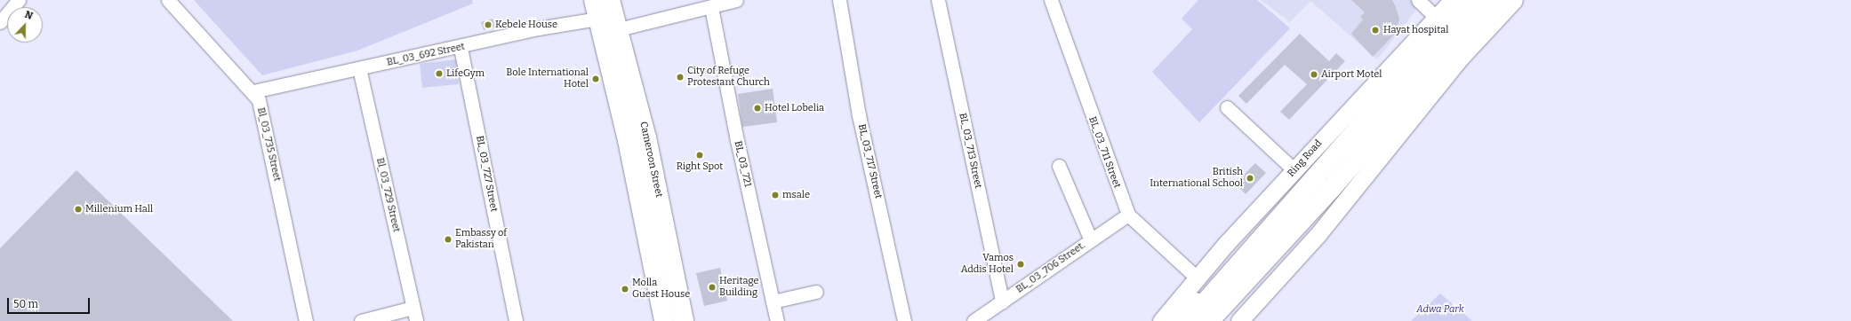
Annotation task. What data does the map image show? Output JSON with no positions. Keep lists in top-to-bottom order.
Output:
{
  "streets": {
    "main road": ["Ring Road", "Cameroon Street"],
    "street": [
      "BL_03_692 Street",
      "Bl_03_735 Street",
      "BL_03_713 Street",
      "BL_03_711 Street",
      "BL_03_717 Street",
      "BL_03_721",
      "BL_03_727 Street",
      "Bl_03_729 Street",
      "BL_03_706 Street."
    ]
  },
  "crossings": [
    ["BL_03_692 Street", "Bl_03_735 Street"],
    ["BL_03_692 Street", "Cameroon Street"],
    ["BL_03_692 Street", "BL_03_727 Street"],
    ["BL_03_692 Street", "Bl_03_729 Street"],
    ["BL_03_713 Street", "BL_03_706 Street."],
    ["BL_03_711 Street", "Ring Road"],
    ["BL_03_711 Street", "BL_03_706 Street."]
  ],
  "parks": ["Adwa Park"],
  "places": [
    "Kebele House",
    "Hayat hospital",
    "LifeGym",
    "Airport Motel",
    "City of Refuge Protestant Church",
    "Bole International Hotel",
    "Hotel Lobelia",
    "Right Spot",
    "British International School",
    "msale",
    "Millenium Hall",
    "Embassy of Pakistan",
    "Vamos Addis Hotel",
    "Heritage Building",
    "Molla Guest House"
  ],
  "scale_bar": "50 m",
  "north": "top"
}
